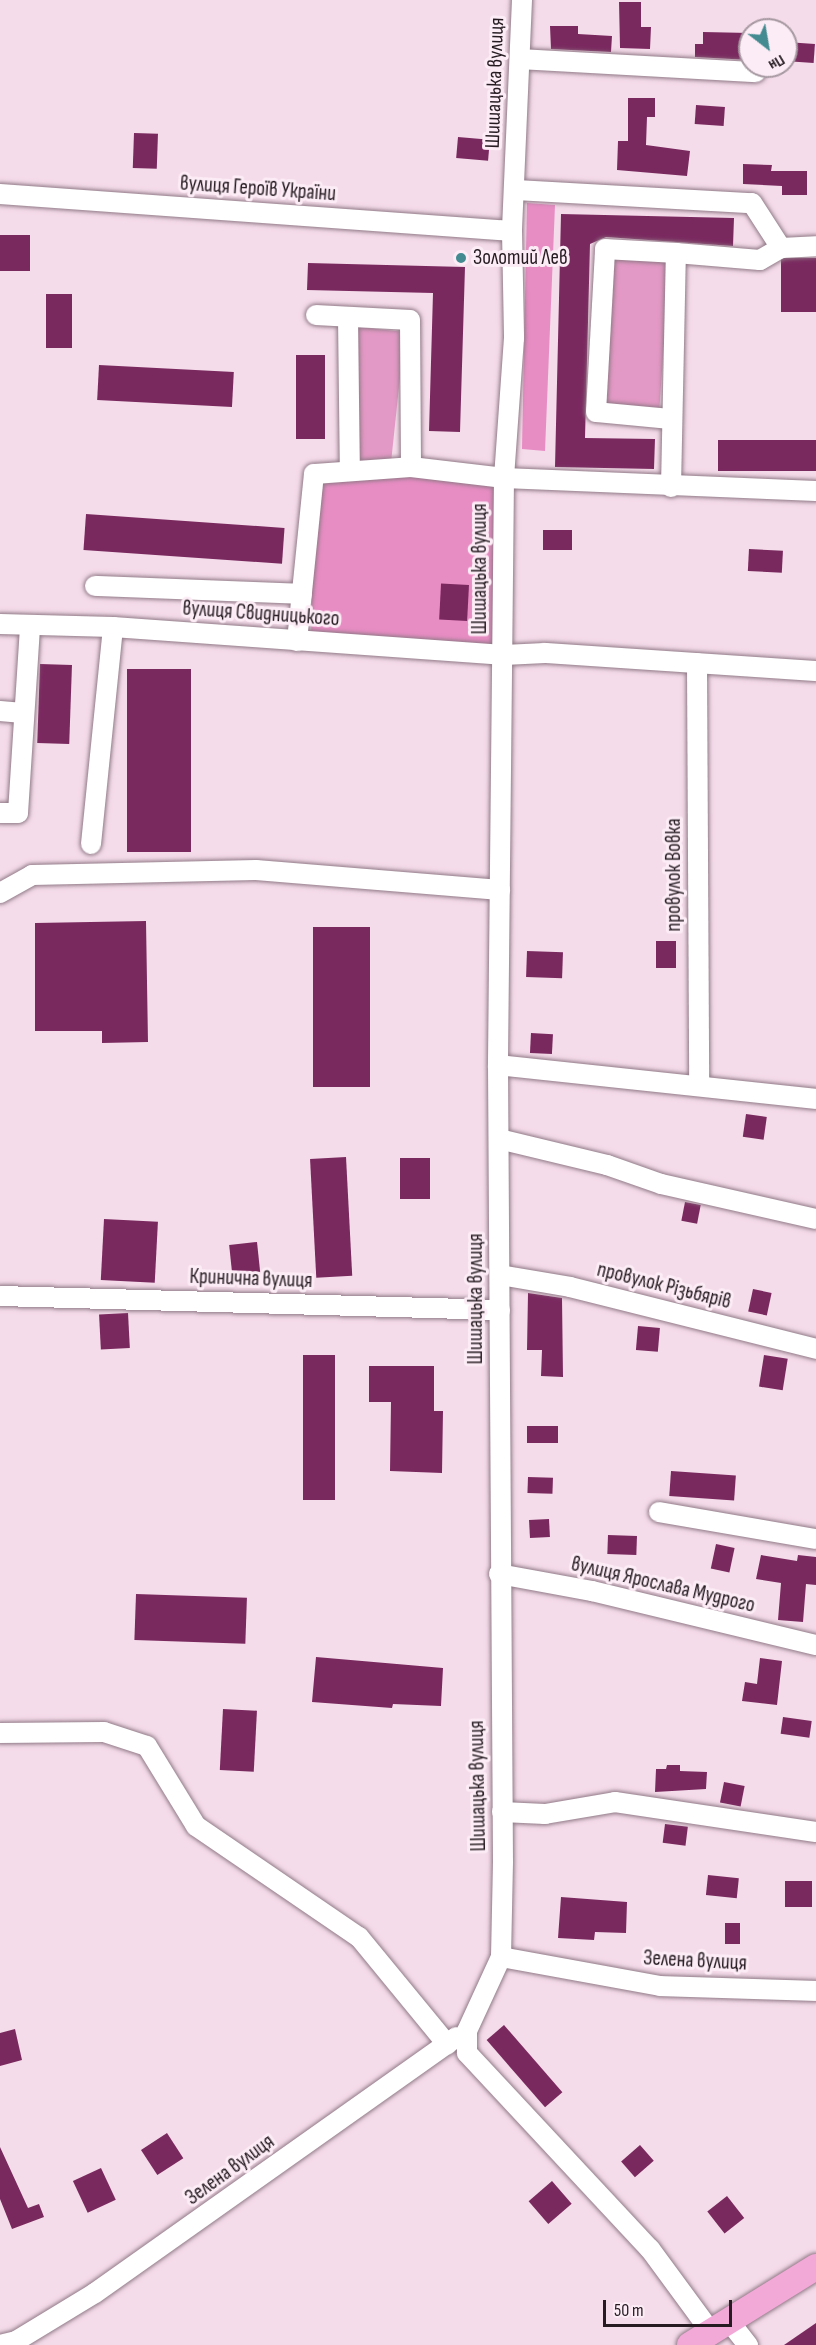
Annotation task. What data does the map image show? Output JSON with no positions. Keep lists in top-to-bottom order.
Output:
{
  "streets": {
    "street": [
      "Шишацька вулиця",
      "вулиця Героїв України",
      "вулиця Свидницького",
      "провулок Вовка",
      "Кринична вулиця",
      "провулок Різьбярів",
      "вулиця Ярослава Мудрого",
      "Зелена вулиця"
    ]
  },
  "crossings": [
    ["Шишацька вулиця", "вулиця Героїв України"],
    ["Шишацька вулиця", "вулиця Свидницького"],
    ["Шишацька вулиця", "Кринична вулиця"],
    ["Шишацька вулиця", "провулок Різьбярів"],
    ["Шишацька вулиця", "вулиця Ярослава Мудрого"],
    ["Шишацька вулиця", "Зелена вулиця"],
    ["вулиця Свидницького", "провулок Вовка"]
  ],
  "places": ["Золотий Лев"],
  "scale_bar": "50 m",
  "north": "bottom right"
}
